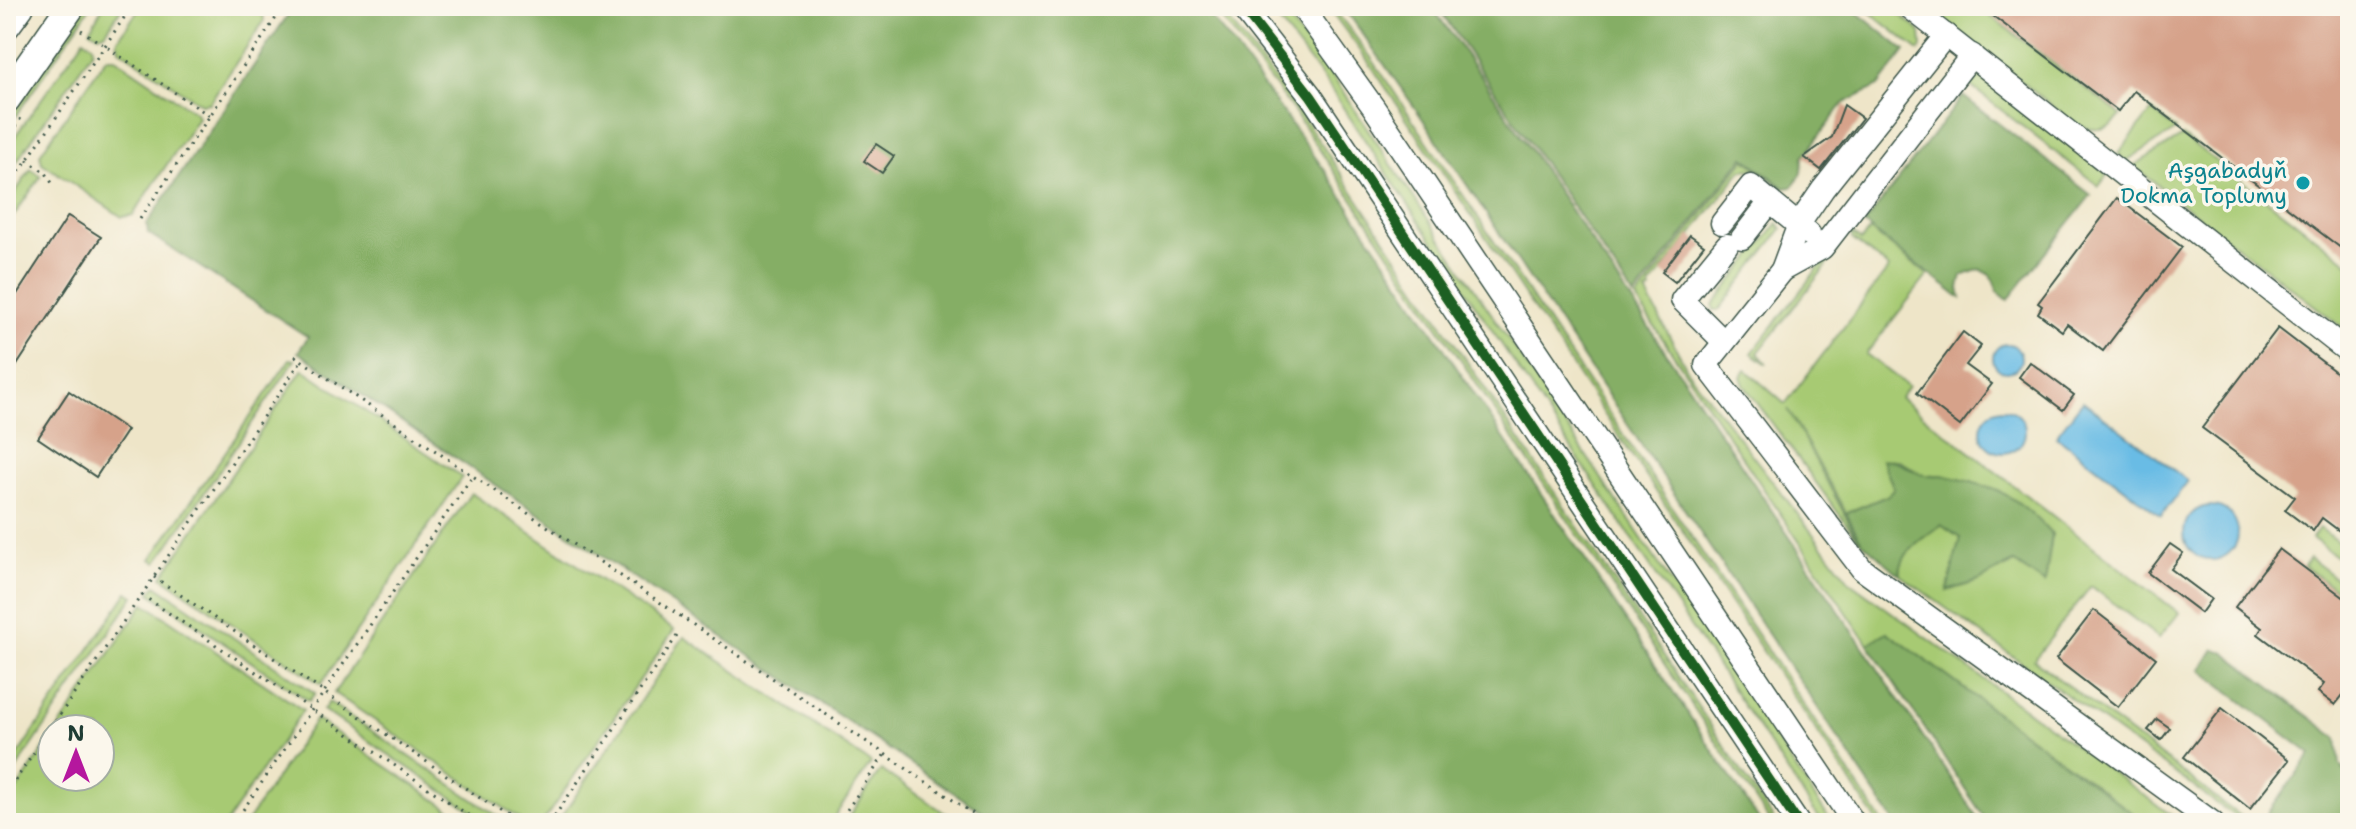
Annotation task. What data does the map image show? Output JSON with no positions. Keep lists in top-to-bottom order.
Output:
{
  "places": ["Aşgabadyň Dokma Toplumy"],
  "north": "top"
}
